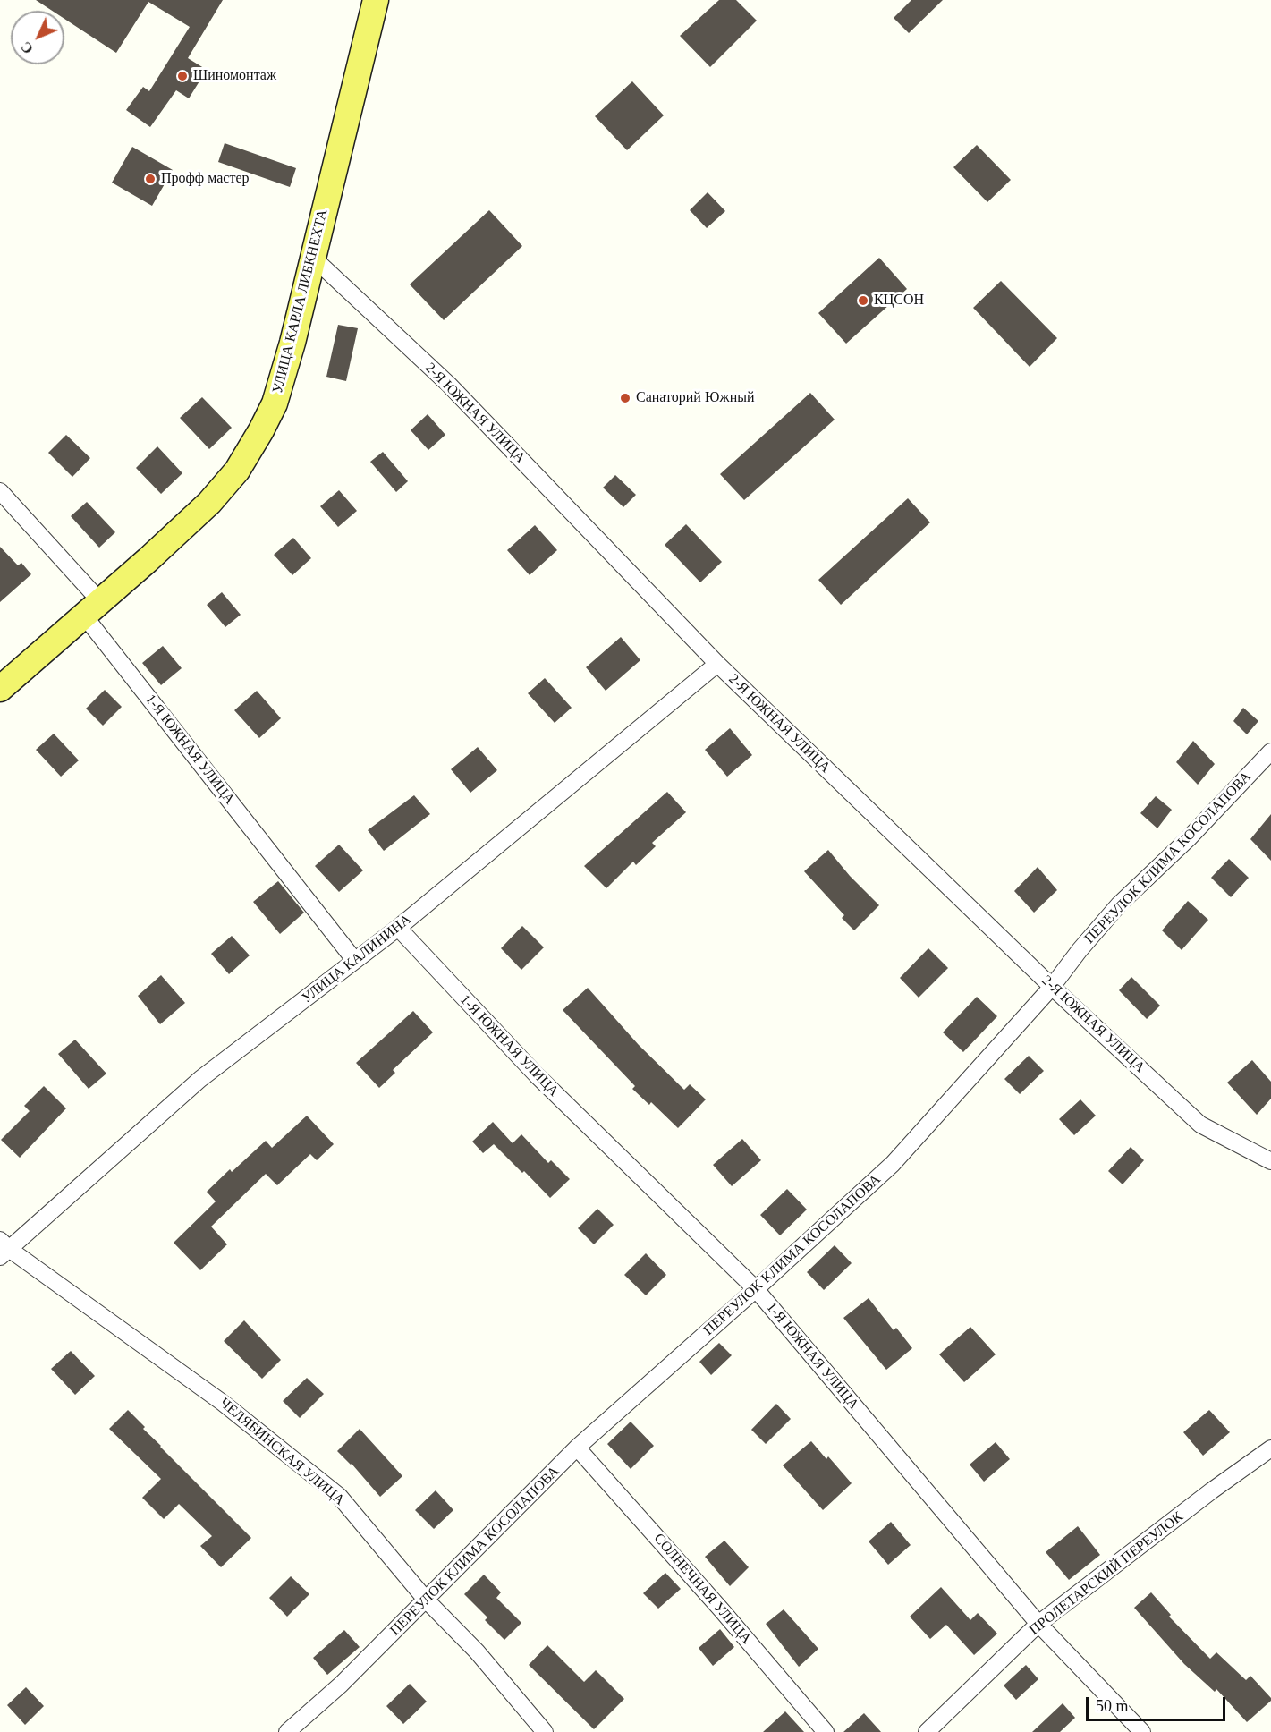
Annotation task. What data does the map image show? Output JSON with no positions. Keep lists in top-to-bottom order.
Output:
{
  "streets": {
    "main road": ["УЛИЦА КАРЛА ЛИБКНЕХТА"],
    "street": [
      "2-Я ЮЖНАЯ УЛИЦА",
      "1-Я ЮЖНАЯ УЛИЦА",
      "ПЕРЕУЛОК КЛИМА КОСОЛАПОВА",
      "УЛИЦА КАЛИНИНА",
      "ЧЕЛЯБИНСКАЯ УЛИЦА",
      "ПРОЛЕТАРСКИЙ ПЕРЕУЛОК",
      "СОЛНЕЧНАЯ УЛИЦА"
    ]
  },
  "crossings": [
    ["УЛИЦА КАРЛА ЛИБКНЕХТА", "2-Я ЮЖНАЯ УЛИЦА"],
    ["УЛИЦА КАРЛА ЛИБКНЕХТА", "1-Я ЮЖНАЯ УЛИЦА"],
    ["2-Я ЮЖНАЯ УЛИЦА", "ПЕРЕУЛОК КЛИМА КОСОЛАПОВА"],
    ["2-Я ЮЖНАЯ УЛИЦА", "УЛИЦА КАЛИНИНА"],
    ["1-Я ЮЖНАЯ УЛИЦА", "ПЕРЕУЛОК КЛИМА КОСОЛАПОВА"],
    ["1-Я ЮЖНАЯ УЛИЦА", "УЛИЦА КАЛИНИНА"],
    ["1-Я ЮЖНАЯ УЛИЦА", "ПРОЛЕТАРСКИЙ ПЕРЕУЛОК"],
    ["ПЕРЕУЛОК КЛИМА КОСОЛАПОВА", "ЧЕЛЯБИНСКАЯ УЛИЦА"],
    ["ПЕРЕУЛОК КЛИМА КОСОЛАПОВА", "СОЛНЕЧНАЯ УЛИЦА"],
    ["УЛИЦА КАЛИНИНА", "ЧЕЛЯБИНСКАЯ УЛИЦА"]
  ],
  "places": [
    "Шиномонтаж",
    "Профф мастер",
    "КЦСОН",
    "Санаторий Южный"
  ],
  "scale_bar": "50 m",
  "north": "bottom left"
}
